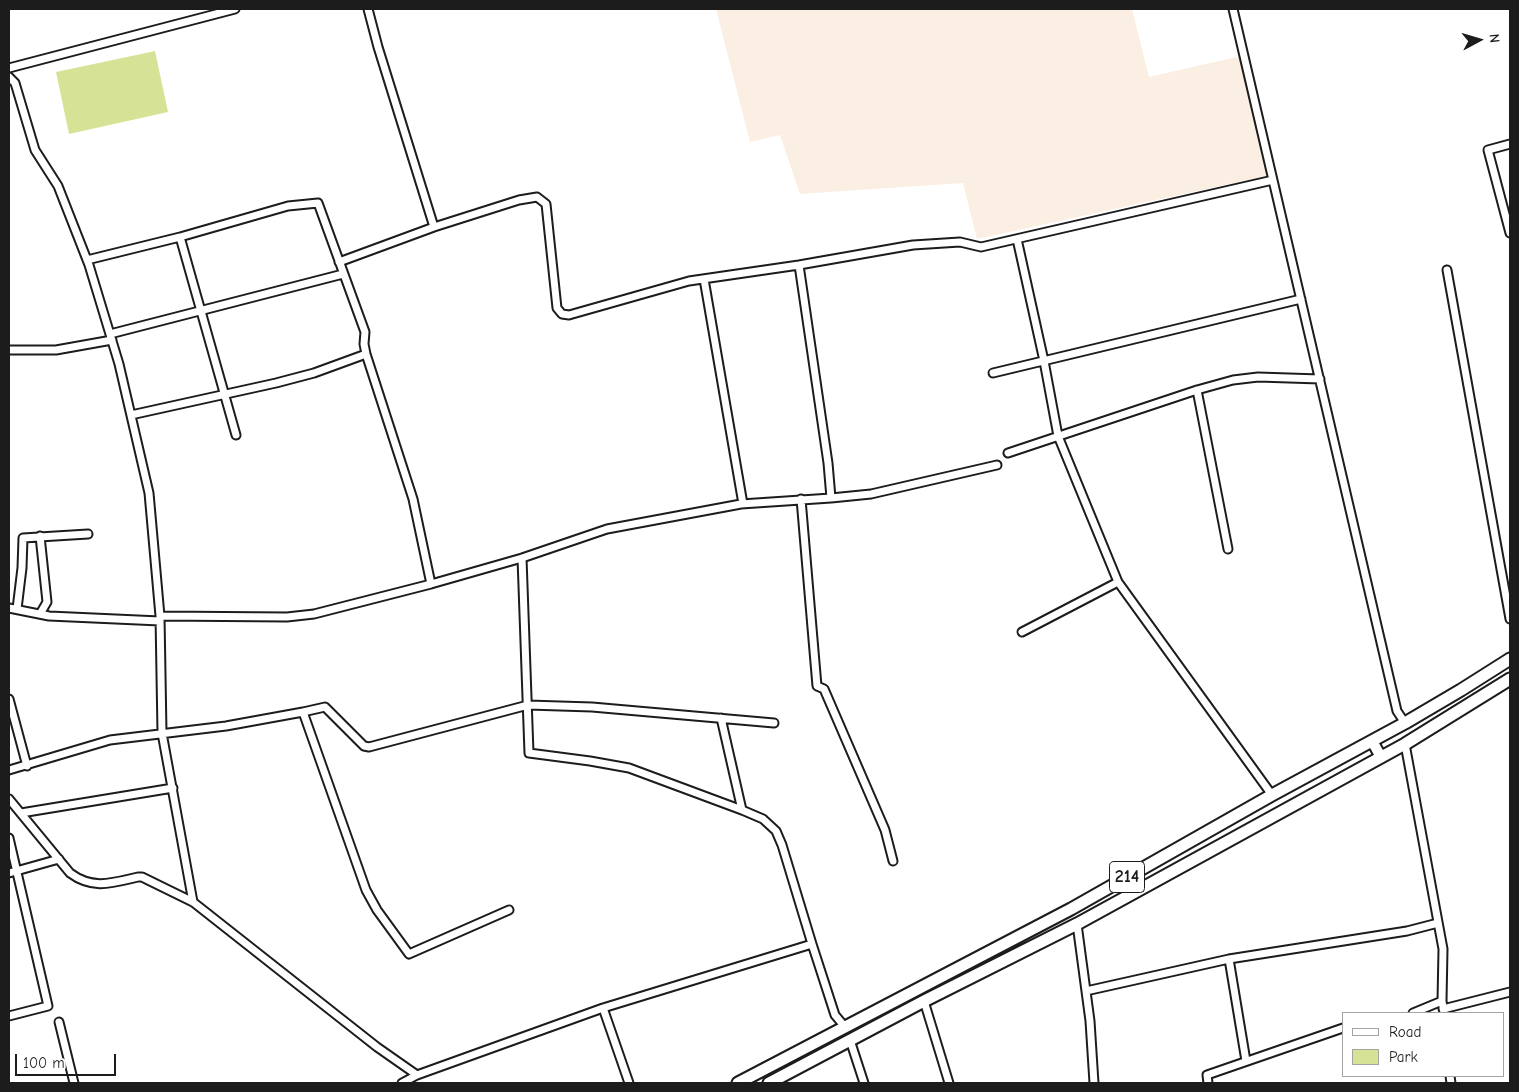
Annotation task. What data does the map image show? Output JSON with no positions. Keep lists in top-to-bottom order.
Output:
{
  "streets": {
    "highway": ["214"]
  },
  "legend": ["Road", "Park"],
  "scale_bar": "100 m",
  "north": "right"
}
